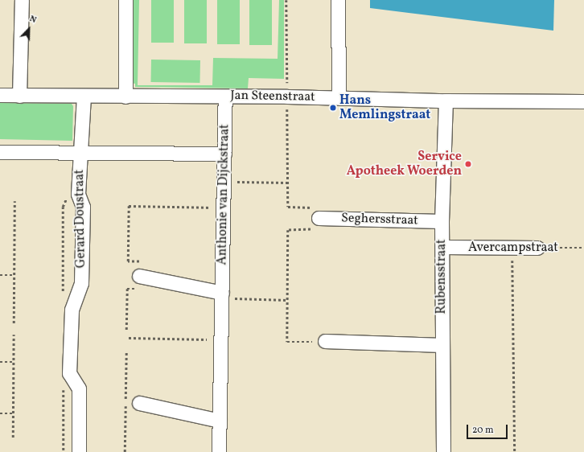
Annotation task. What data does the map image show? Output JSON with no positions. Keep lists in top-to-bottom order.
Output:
{
  "streets": {
    "street": [
      "Jan Steenstraat",
      "Anthonie van Dijckstraat",
      "Gerard Doustraat",
      "Seghersstraat",
      "Avercampstraat",
      "Rubensstraat"
    ]
  },
  "crossings": [
    ["Jan Steenstraat", "Anthonie van Dijckstraat"],
    ["Jan Steenstraat", "Gerard Doustraat"],
    ["Jan Steenstraat", "Rubensstraat"],
    ["Seghersstraat", "Rubensstraat"],
    ["Avercampstraat", "Rubensstraat"]
  ],
  "places": ["Hans Memlingstraat", "Service Apotheek Woerden"],
  "scale_bar": "20 m",
  "north": "top right"
}
